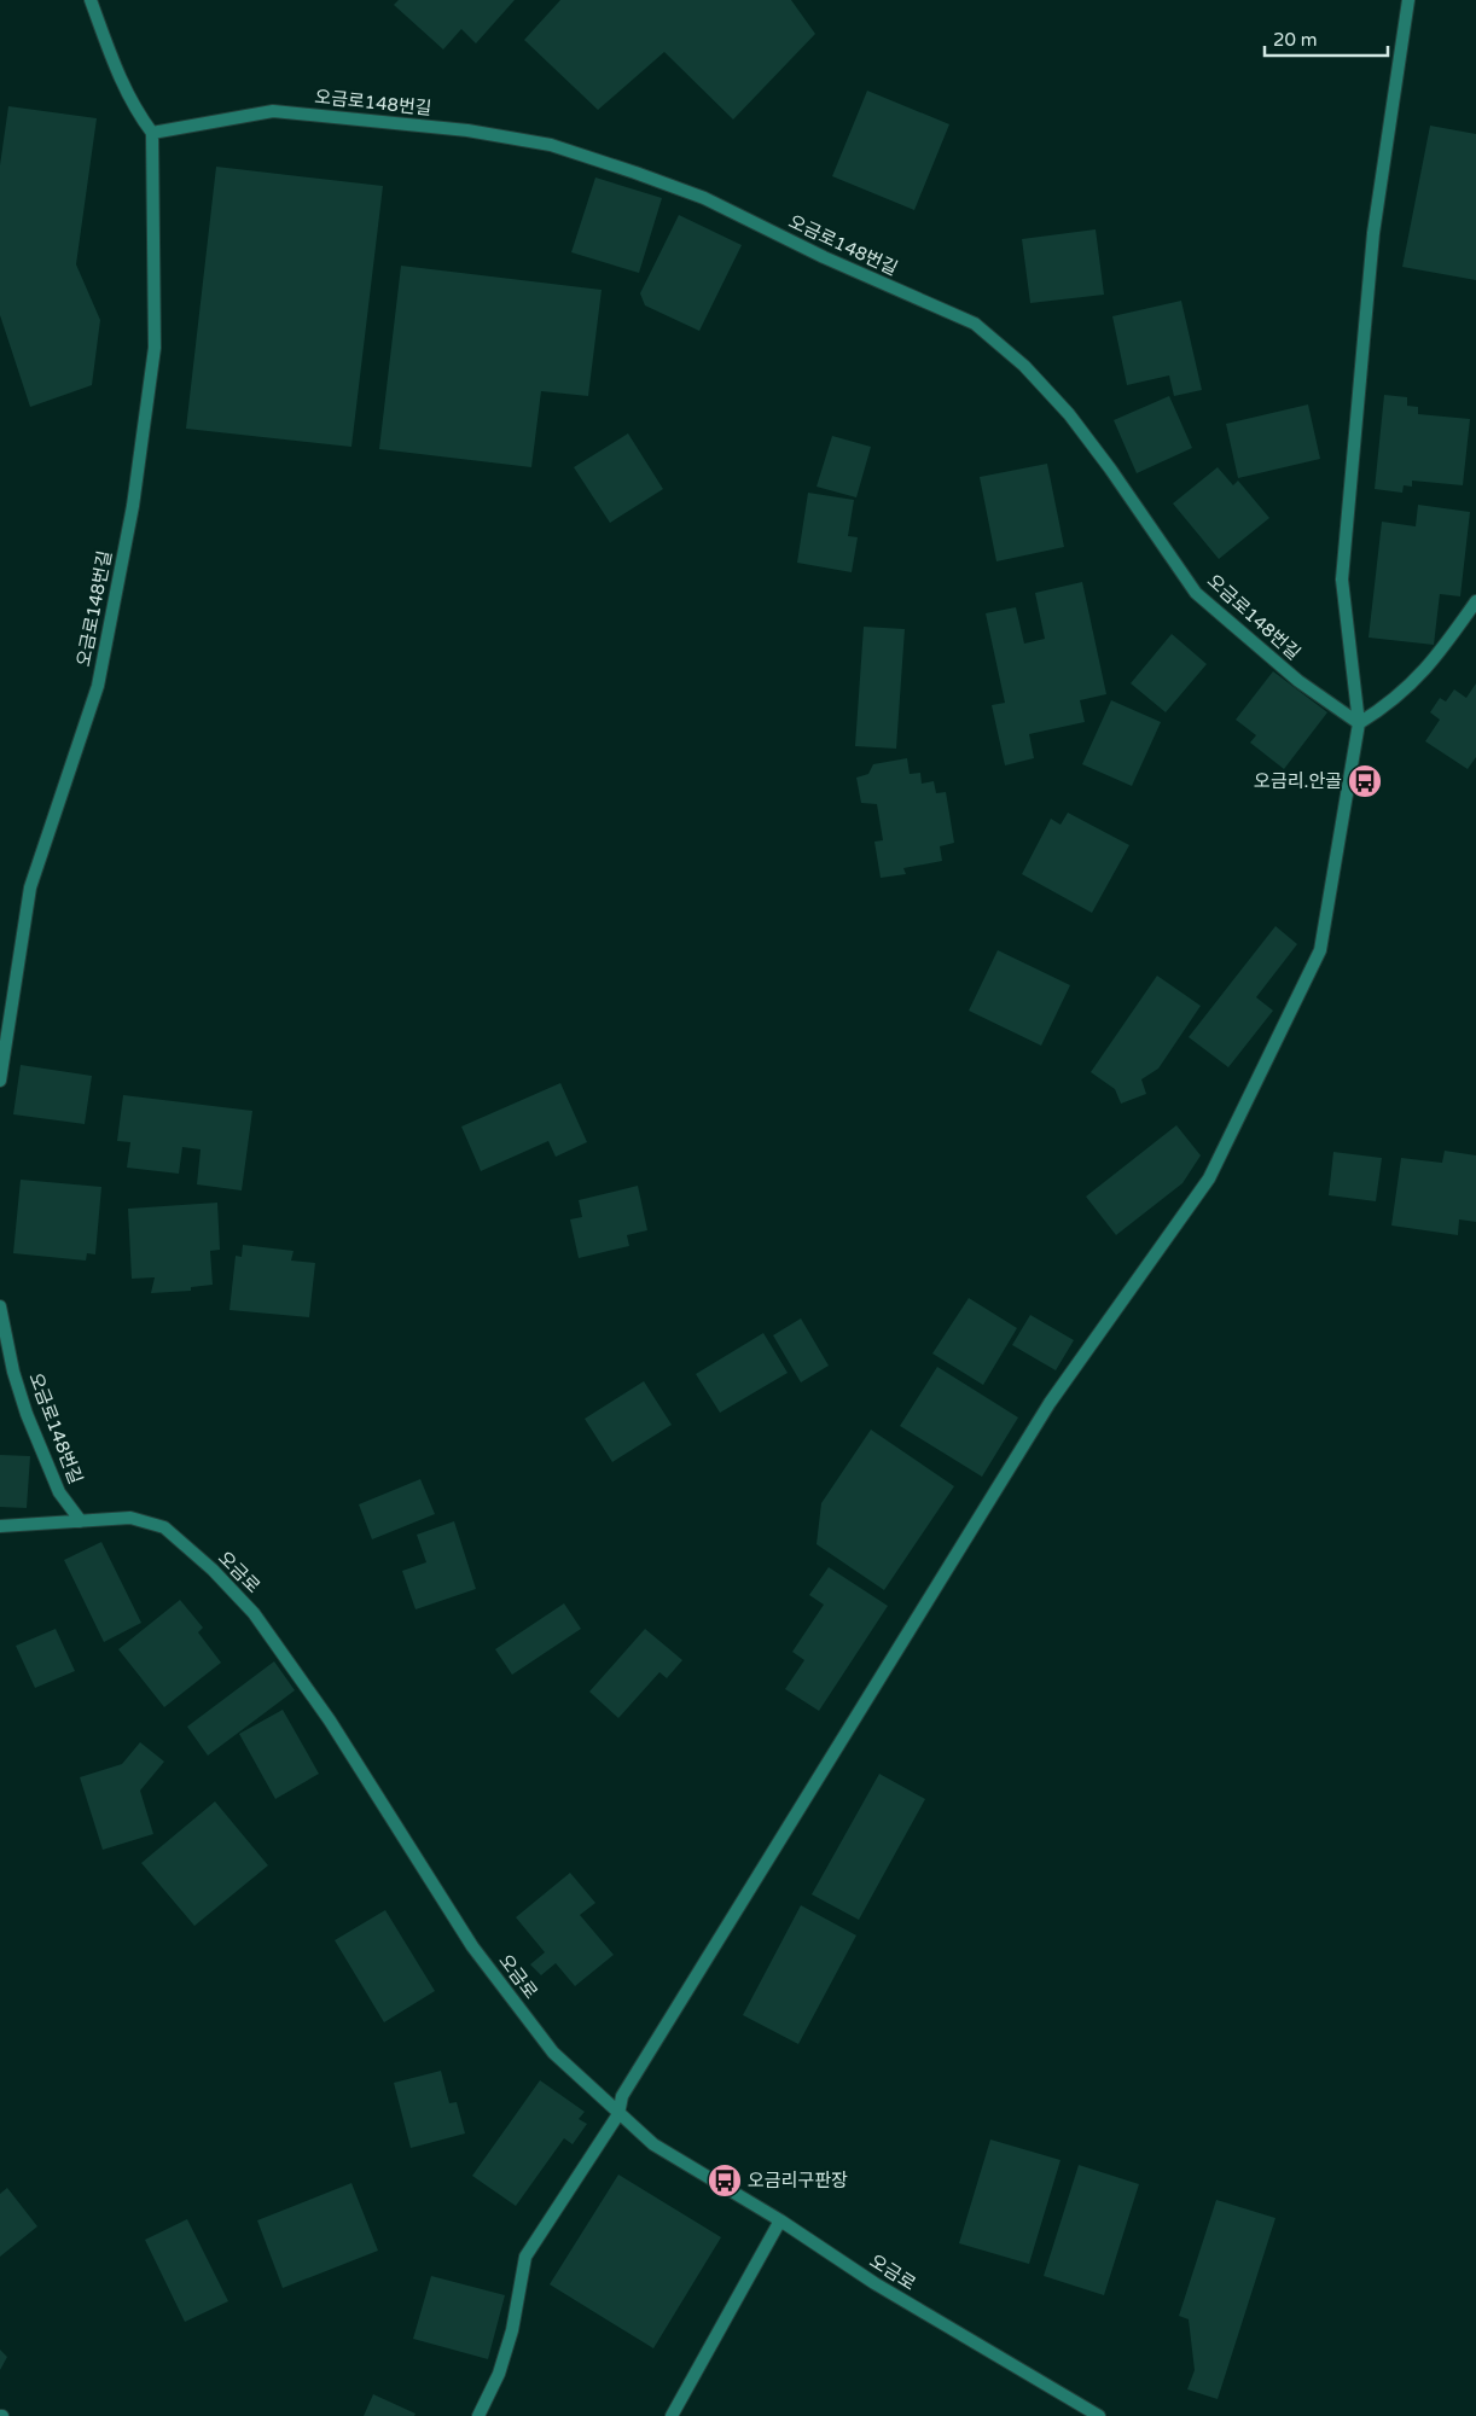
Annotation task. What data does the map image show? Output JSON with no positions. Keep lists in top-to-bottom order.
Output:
{
  "streets": {
    "street": ["오금로148번길", "오금로"]
  },
  "crossings": [
    ["오금로148번길", "오금로"]
  ],
  "places": {
    "bus stop": ["오금리.안골", "오금리구판장"]
  },
  "scale_bar": "20 m"
}
